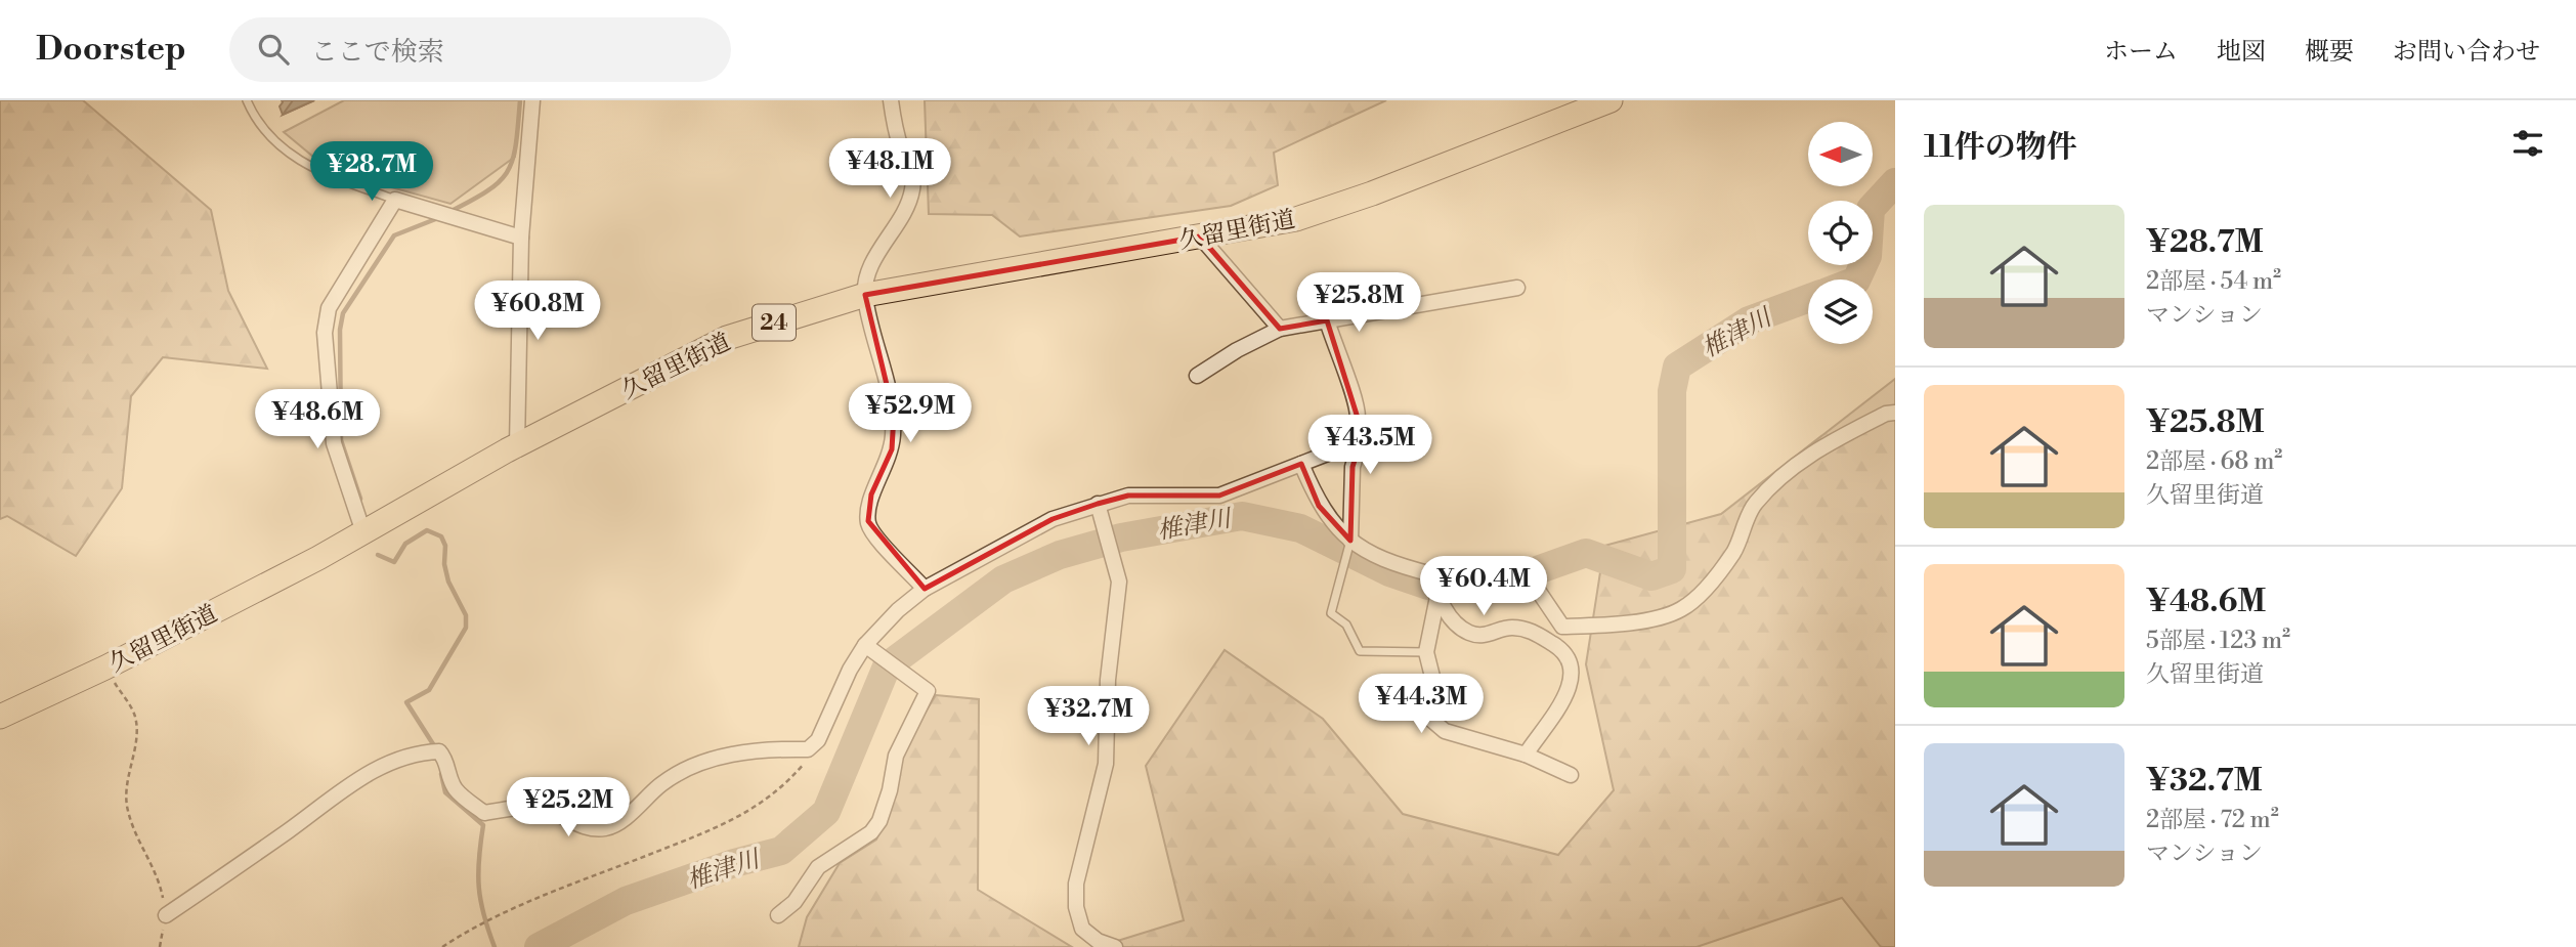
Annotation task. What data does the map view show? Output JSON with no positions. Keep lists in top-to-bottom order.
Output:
{
  "streets": {
    "main road": ["久留里街道", "24"]
  },
  "water": ["椎津川"],
  "north": "left",
  "page": {
    "header": "Doorstep",
    "search": "ここで検索",
    "nav": [
      "ホーム",
      "地図",
      "概要",
      "お問い合わせ"
    ],
    "heading": "11件の物件",
    "price": [
      "¥48.1M",
      "¥28.7M",
      "¥25.8M",
      "¥60.8M",
      "¥52.9M",
      "¥48.6M",
      "¥43.5M",
      "¥60.4M",
      "¥44.3M",
      "¥32.7M",
      "¥25.2M"
    ],
    "list": [
      {
        "name": "¥28.7M",
        "note": "2部屋 · 54 m² · マンション"
      },
      {
        "name": "¥25.8M",
        "note": "2部屋 · 68 m² · 久留里街道"
      },
      {
        "name": "¥48.6M",
        "note": "5部屋 · 123 m² · 久留里街道"
      },
      {
        "name": "¥32.7M",
        "note": "2部屋 · 72 m² · マンション"
      }
    ]
  }
}
